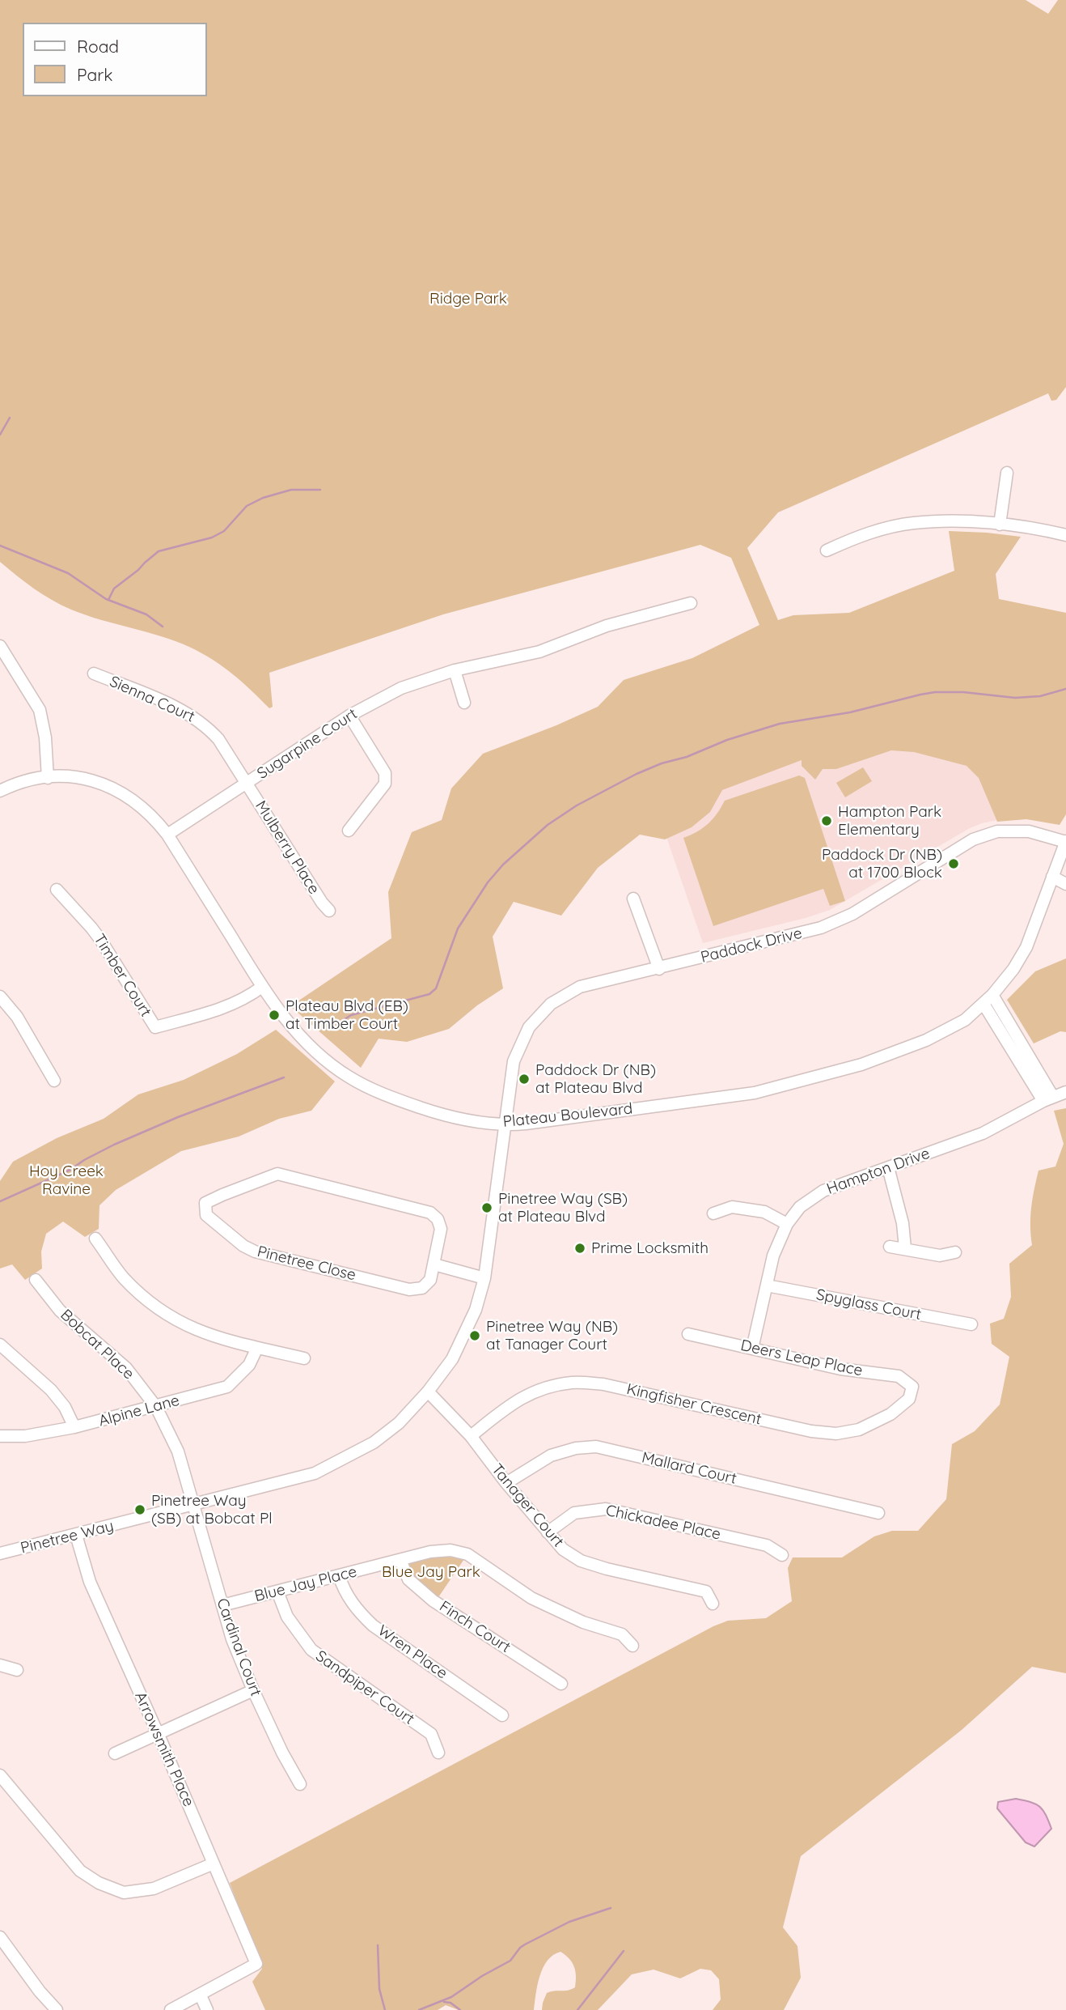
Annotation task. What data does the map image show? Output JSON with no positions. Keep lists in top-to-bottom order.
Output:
{
  "streets": {
    "street": [
      "Sienna Court",
      "Sugarpine Court",
      "Mulberry Place",
      "Paddock Drive",
      "Timber Court",
      "Plateau Boulevard",
      "Hampton Drive",
      "Pinetree Close",
      "Spyglass Court",
      "Bobcat Place",
      "Deers Leap Place",
      "Kingfisher Crescent",
      "Alpine Lane",
      "Mallard Court",
      "Tanager Court",
      "Chickadee Place",
      "Pinetree Way",
      "Blue Jay Place",
      "Finch Court",
      "Cardinal Court",
      "Wren Place",
      "Sandpiper Court",
      "Arrowsmith Place"
    ]
  },
  "crossings": [
    ["Sienna Court", "Sugarpine Court"],
    ["Sienna Court", "Mulberry Place"],
    ["Sugarpine Court", "Mulberry Place"],
    ["Sugarpine Court", "Plateau Boulevard"],
    ["Paddock Drive", "Plateau Boulevard"],
    ["Paddock Drive", "Pinetree Way"],
    ["Timber Court", "Plateau Boulevard"],
    ["Plateau Boulevard", "Pinetree Way"],
    ["Hampton Drive", "Spyglass Court"],
    ["Hampton Drive", "Deers Leap Place"],
    ["Bobcat Place", "Alpine Lane"],
    ["Bobcat Place", "Pinetree Way"],
    ["Bobcat Place", "Cardinal Court"],
    ["Deers Leap Place", "Kingfisher Crescent"],
    ["Kingfisher Crescent", "Tanager Court"],
    ["Mallard Court", "Tanager Court"],
    ["Tanager Court", "Chickadee Place"],
    ["Tanager Court", "Pinetree Way"],
    ["Pinetree Way", "Cardinal Court"],
    ["Pinetree Way", "Arrowsmith Place"],
    ["Blue Jay Place", "Finch Court"],
    ["Blue Jay Place", "Cardinal Court"],
    ["Blue Jay Place", "Wren Place"],
    ["Blue Jay Place", "Sandpiper Court"]
  ],
  "parks": ["Ridge Park", "Hoy Creek Ravine", "Blue Jay Park"],
  "places": [
    "Hampton Park Elementary",
    "Paddock Dr (NB) at 1700 Block",
    "Plateau Blvd (EB) at Timber Court",
    "Paddock Dr (NB) at Plateau Blvd",
    "Pinetree Way (SB) at Plateau Blvd",
    "Prime Locksmith",
    "Pinetree Way (NB) at Tanager Court",
    "Pinetree Way (SB) at Bobcat Pl"
  ],
  "legend": ["Road", "Park"]
}
